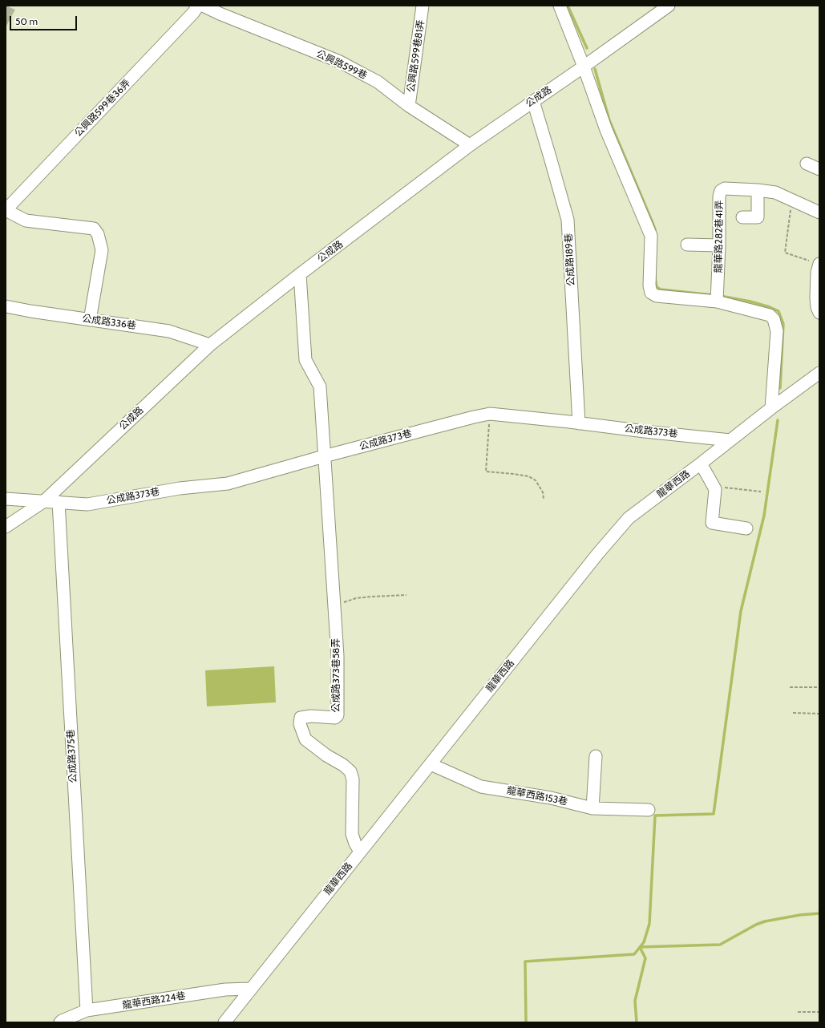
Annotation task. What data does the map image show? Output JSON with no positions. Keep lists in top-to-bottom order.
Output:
{
  "streets": {
    "street": [
      "公興路599巷81弄",
      "公興路599巷",
      "公成路",
      "公興路599巷36弄",
      "龍華路282巷41弄",
      "公成路189巷",
      "公成路336巷",
      "公成路373巷",
      "龍華西路",
      "公成路373巷58弄",
      "公成路375巷",
      "龍華西路153巷",
      "龍華西路224巷"
    ]
  },
  "crossings": [
    ["公興路599巷81弄", "公興路599巷"],
    ["公興路599巷", "公成路"],
    ["公成路", "公成路189巷"],
    ["公成路", "公成路336巷"],
    ["公成路", "公成路373巷"],
    ["公成路", "公成路373巷58弄"],
    ["公成路189巷", "公成路373巷"],
    ["公成路373巷", "龍華西路"],
    ["公成路373巷", "公成路373巷58弄"],
    ["公成路373巷", "公成路375巷"],
    ["龍華西路", "公成路373巷58弄"],
    ["龍華西路", "龍華西路153巷"],
    ["龍華西路", "龍華西路224巷"],
    ["公成路375巷", "龍華西路224巷"]
  ],
  "scale_bar": "50 m"
}
